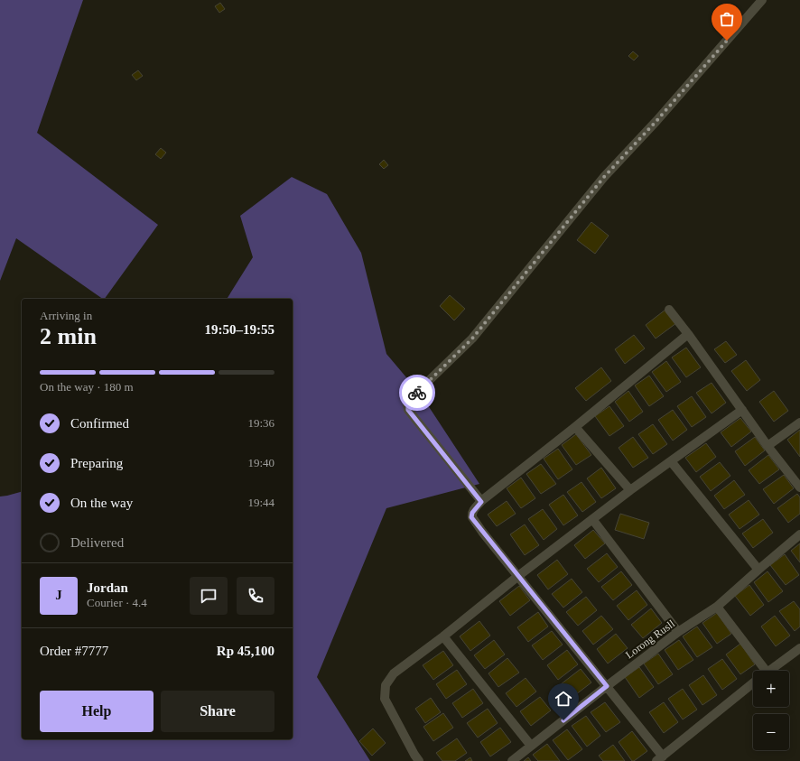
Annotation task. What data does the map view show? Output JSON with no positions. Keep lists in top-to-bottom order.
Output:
{
  "streets": {
    "street": ["Lorong Rusll"]
  },
  "page": {
    "heading": ["2 min", "Arriving in", "19:50–19:55"],
    "panel": [
      "Jordan",
      "Courier · 4.4",
      "Order #7777",
      "Rp 45,100"
    ],
    "bar": "On the way · 180 m",
    "list": [
      ["Confirmed", "19:36"],
      ["Preparing", "19:40"],
      ["On the way", "19:44"],
      "Delivered"
    ],
    "round": "J",
    "map_buttons": ["+", "−"],
    "buttons": ["Help", "Share"]
  }
}
